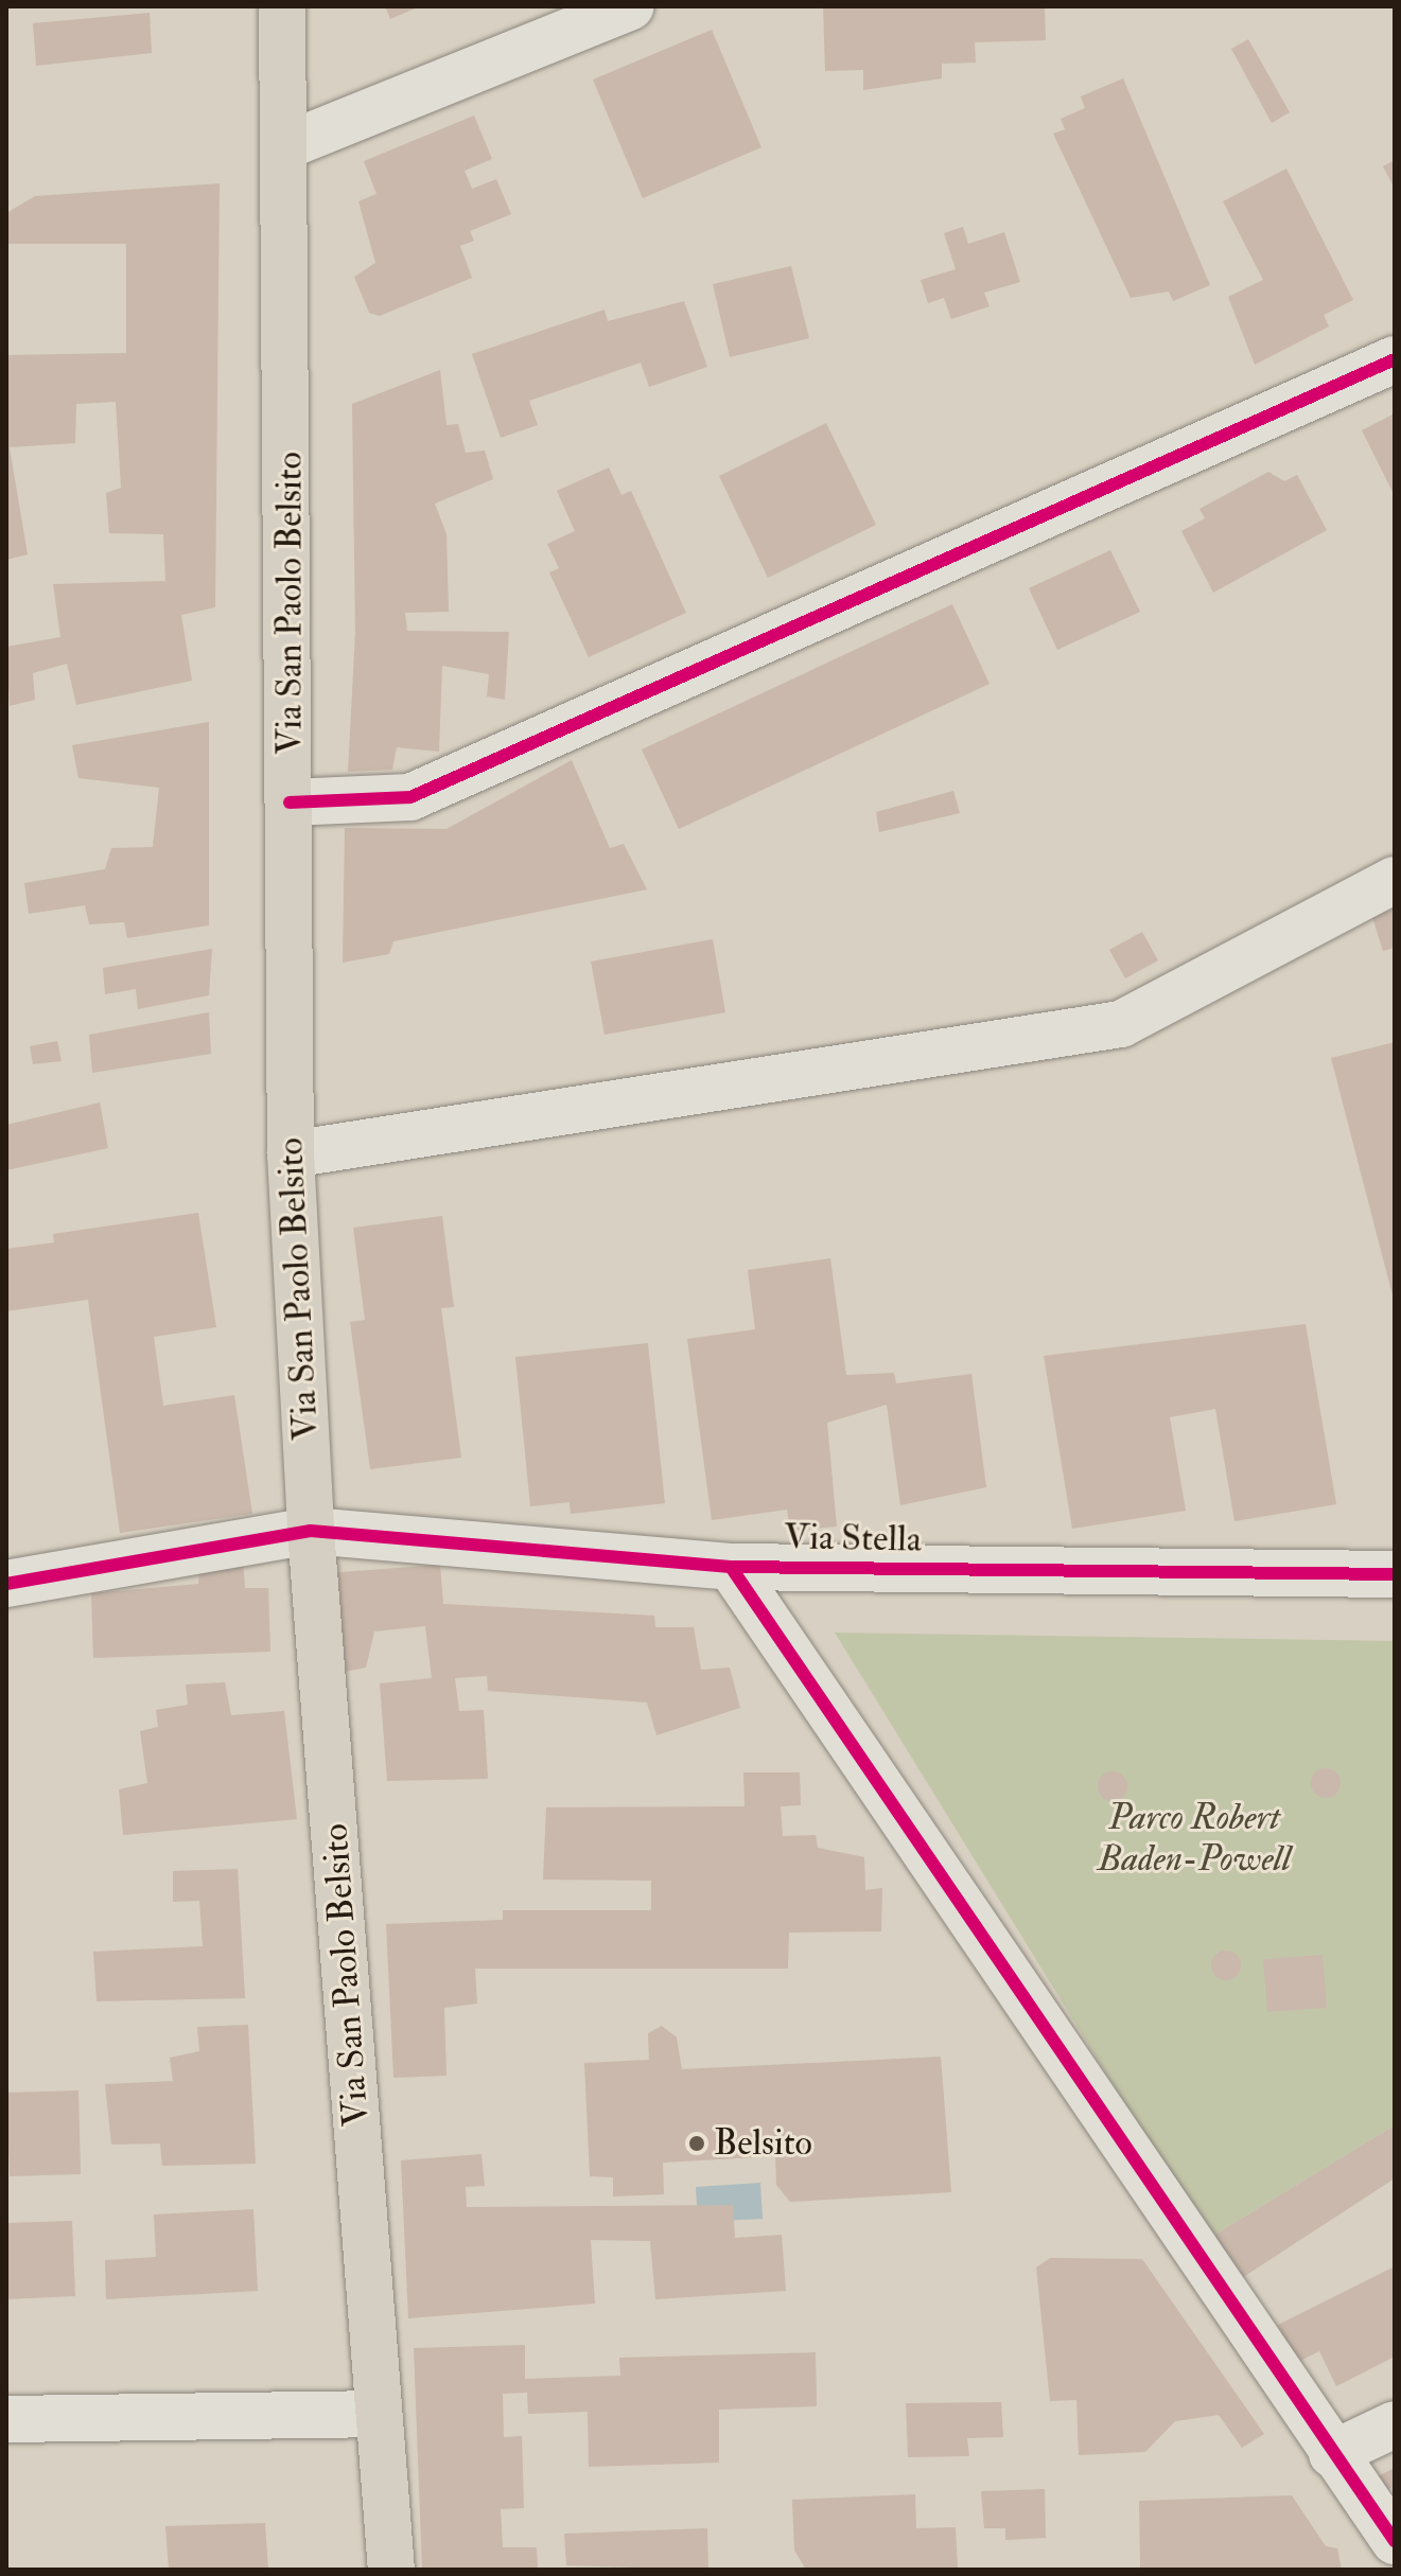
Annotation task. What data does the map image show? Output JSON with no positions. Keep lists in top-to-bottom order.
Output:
{
  "streets": {
    "main road": ["Via San Paolo Belsito"],
    "street": ["Via Stella"]
  },
  "crossings": [
    ["Via San Paolo Belsito", "Via Stella"]
  ],
  "parks": ["Parco Robert Baden-Powell"],
  "places": ["Belsito"]
}
